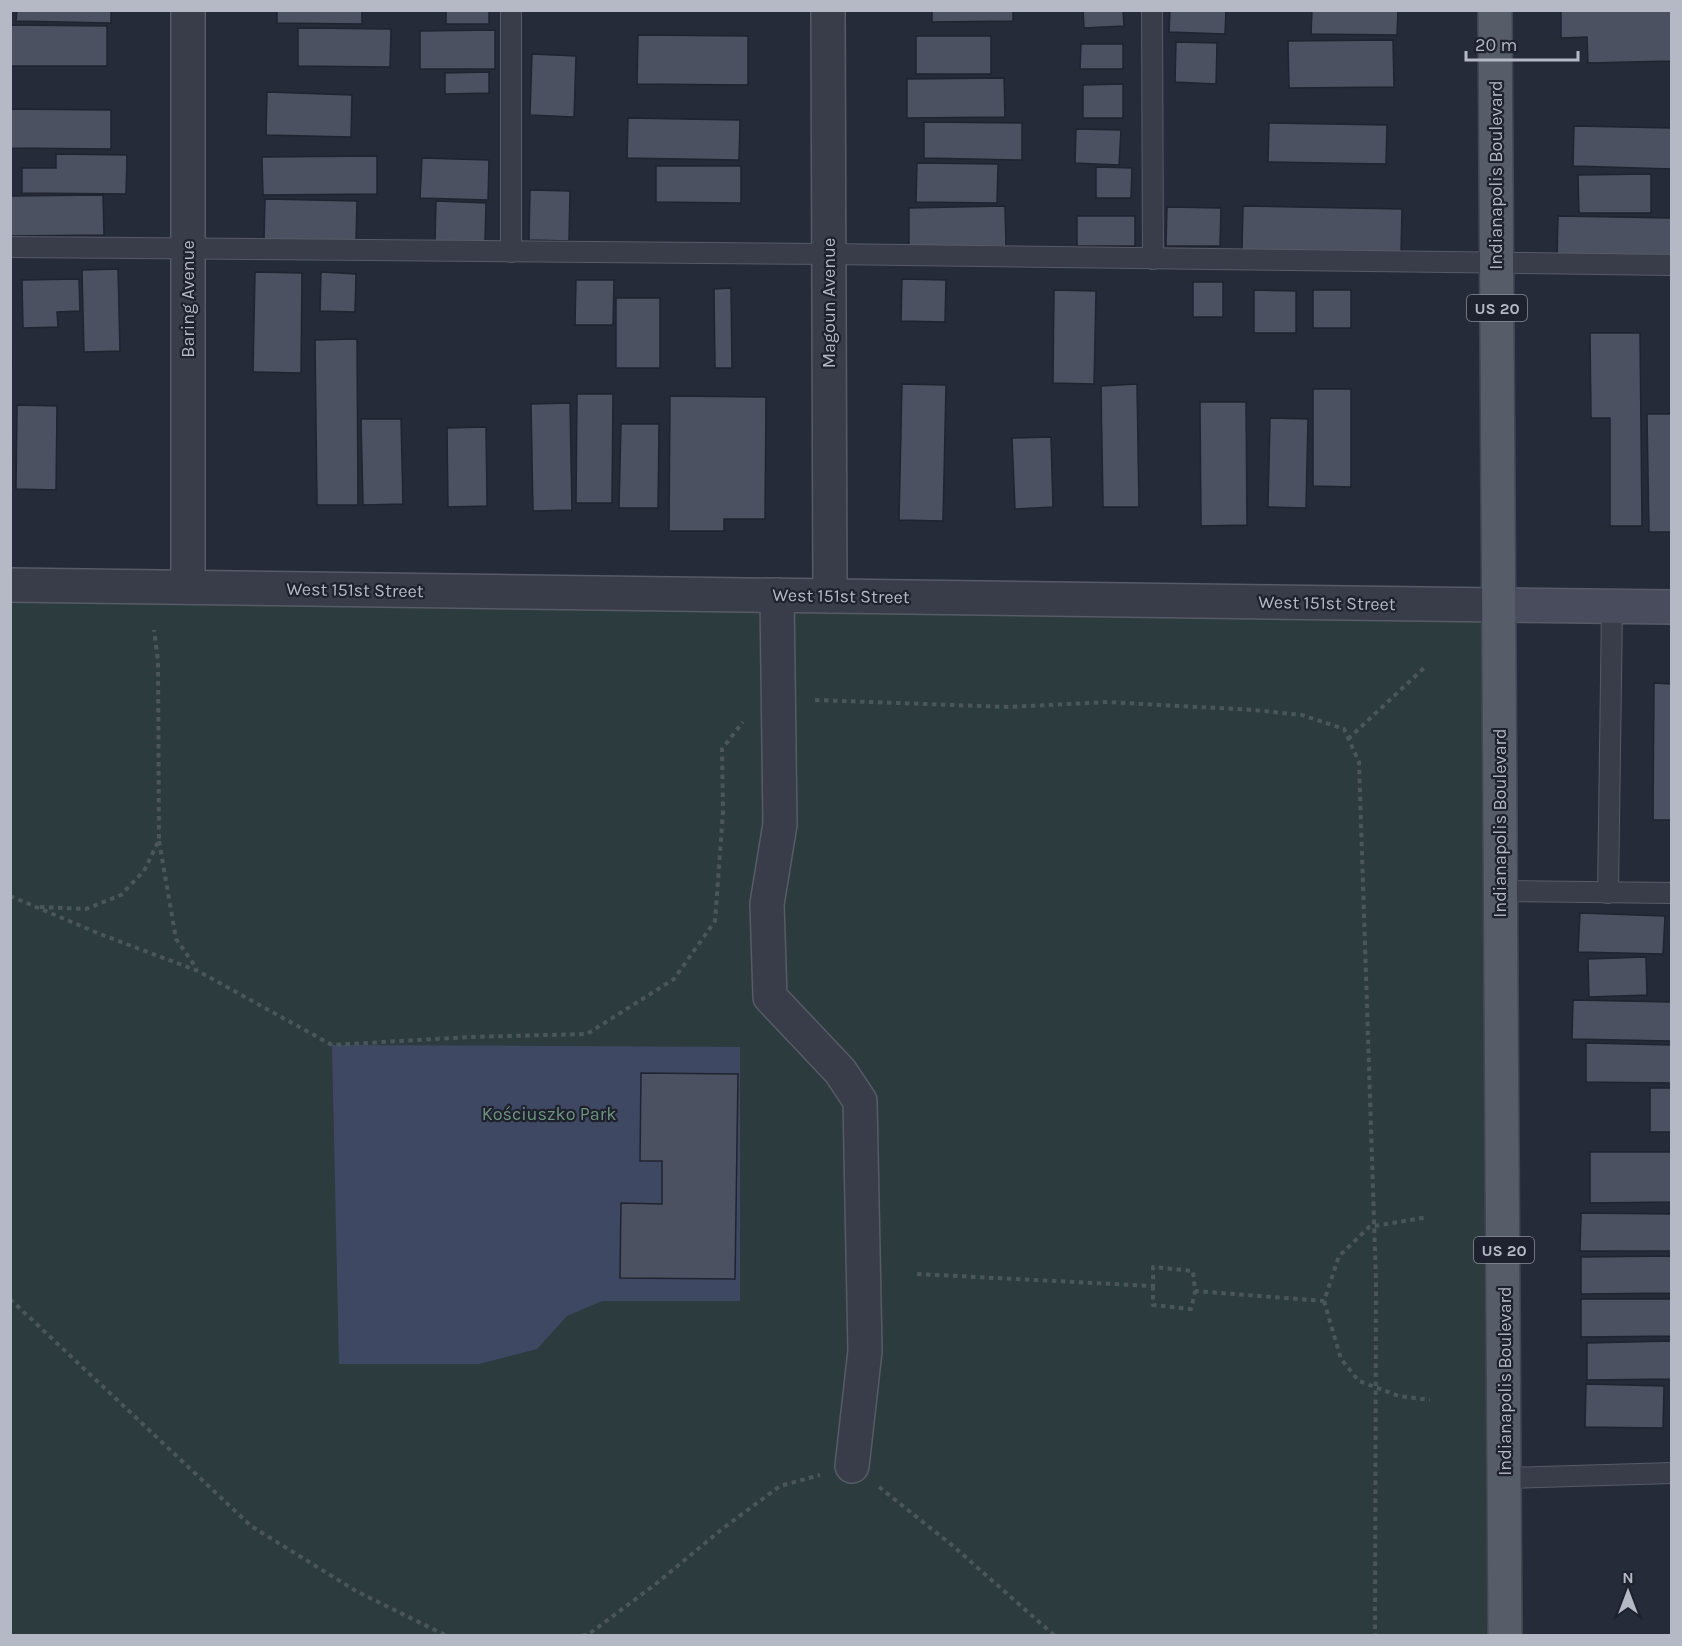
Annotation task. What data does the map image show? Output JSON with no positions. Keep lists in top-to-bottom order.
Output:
{
  "streets": {
    "main road": ["Indianapolis Boulevard", "US 20"],
    "street": ["Baring Avenue", "Magoun Avenue", "West 151st Street"]
  },
  "crossings": [
    ["Indianapolis Boulevard", "West 151st Street"],
    ["Baring Avenue", "West 151st Street"],
    ["Magoun Avenue", "West 151st Street"]
  ],
  "parks": ["Kościuszko Park"],
  "scale_bar": "20 m",
  "north": "top"
}
